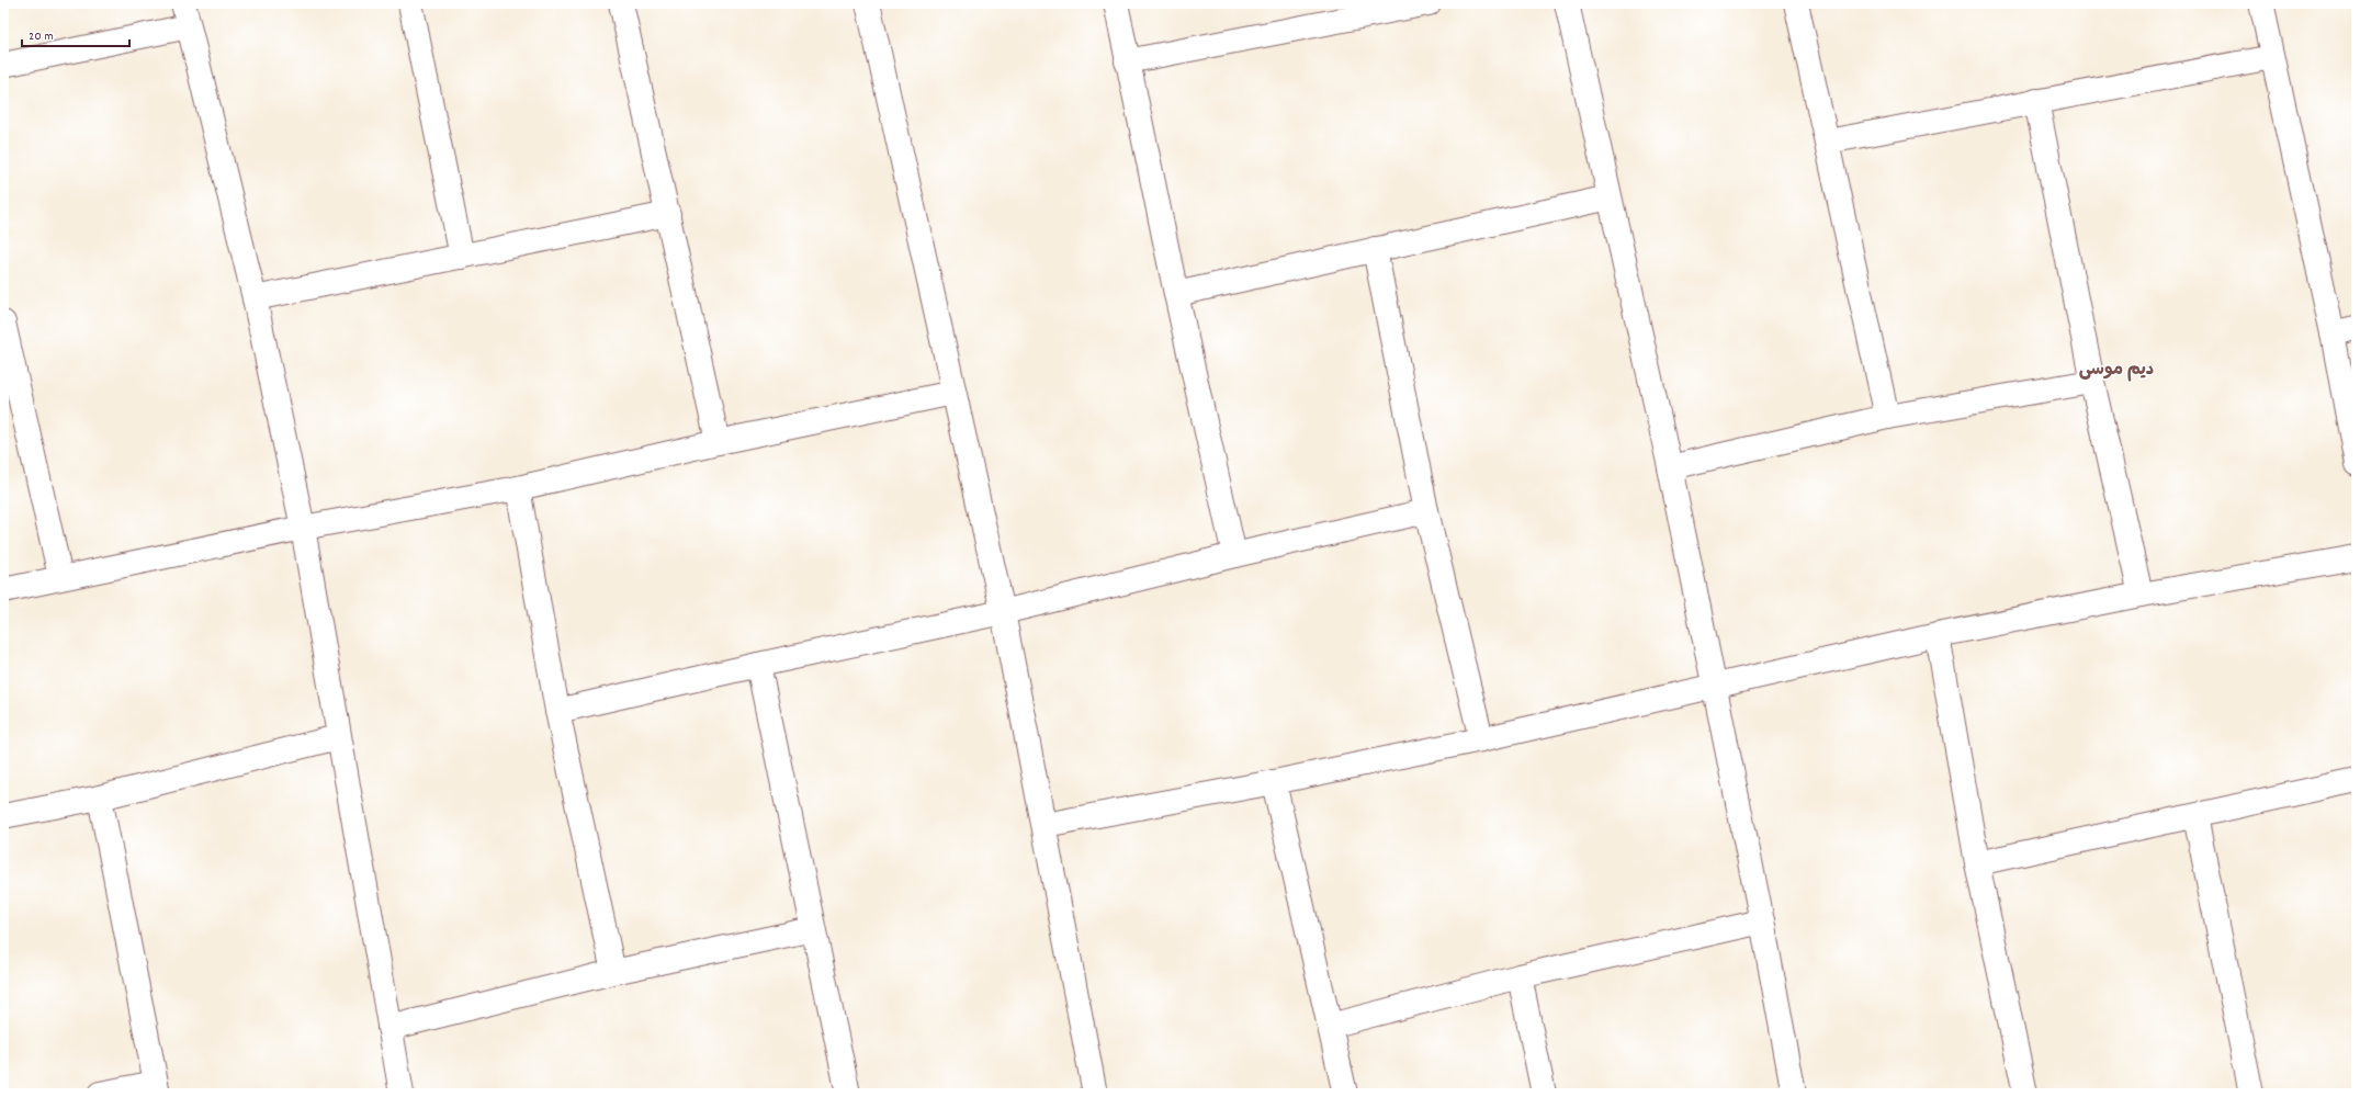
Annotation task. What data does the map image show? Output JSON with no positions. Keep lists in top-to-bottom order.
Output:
{
  "districts": ["ديم موسى"],
  "scale_bar": "20 m"
}
